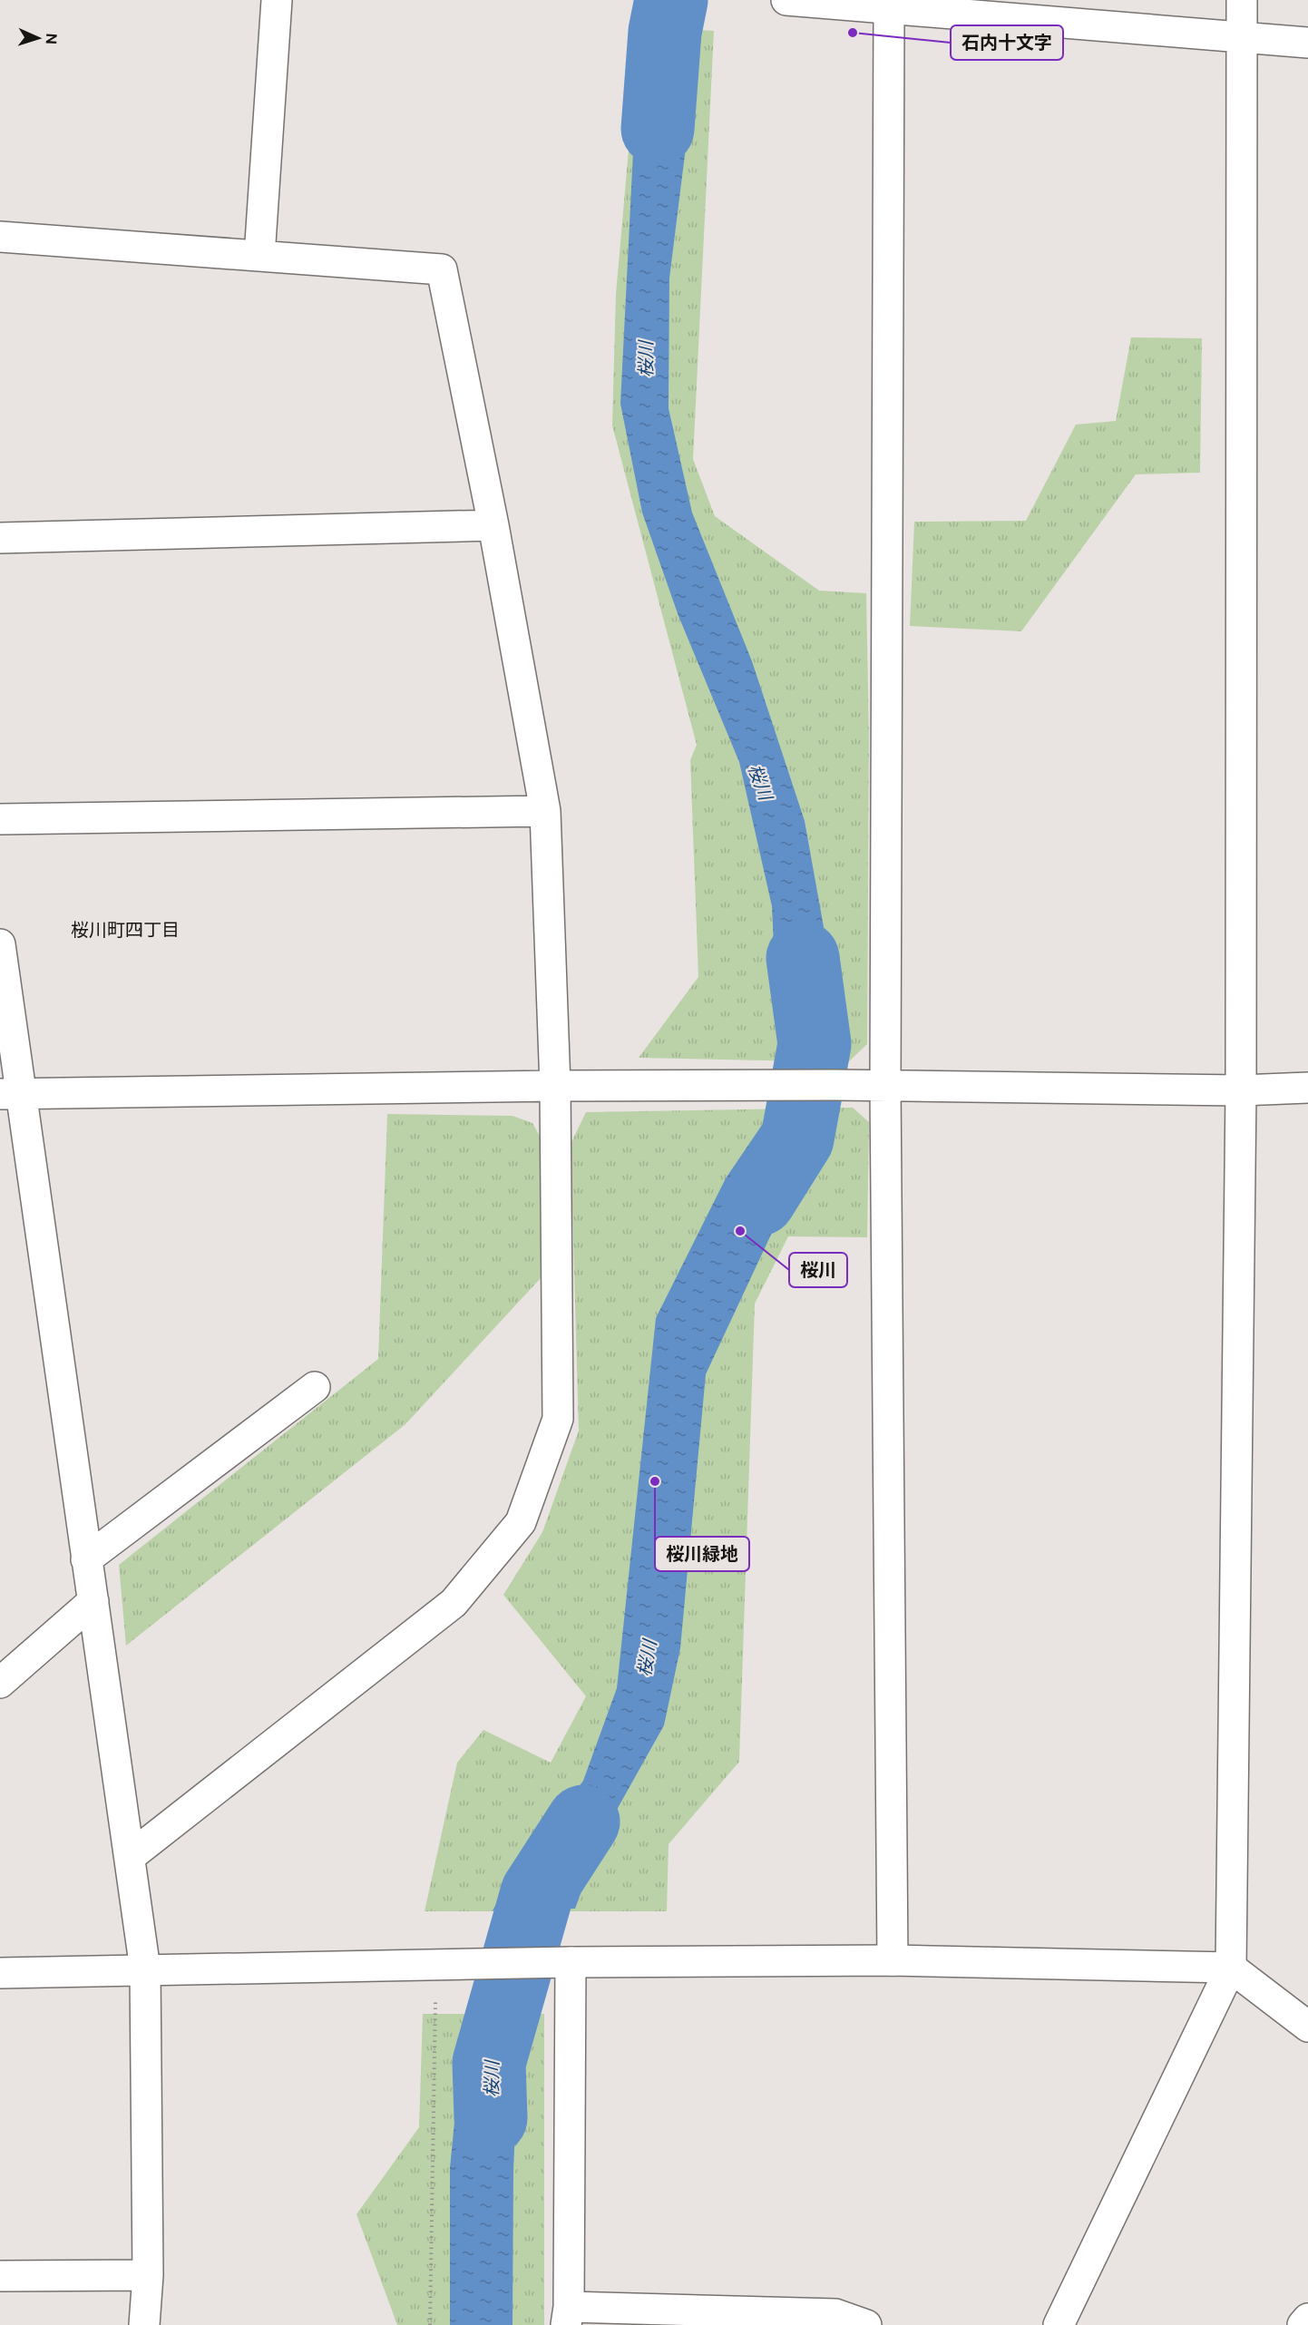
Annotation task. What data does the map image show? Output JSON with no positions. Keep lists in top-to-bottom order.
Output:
{
  "districts": ["桜川町四丁目"],
  "water": ["桜川"],
  "places": ["石内十文字", "桜川", "桜川緑地"],
  "north": "right"
}
